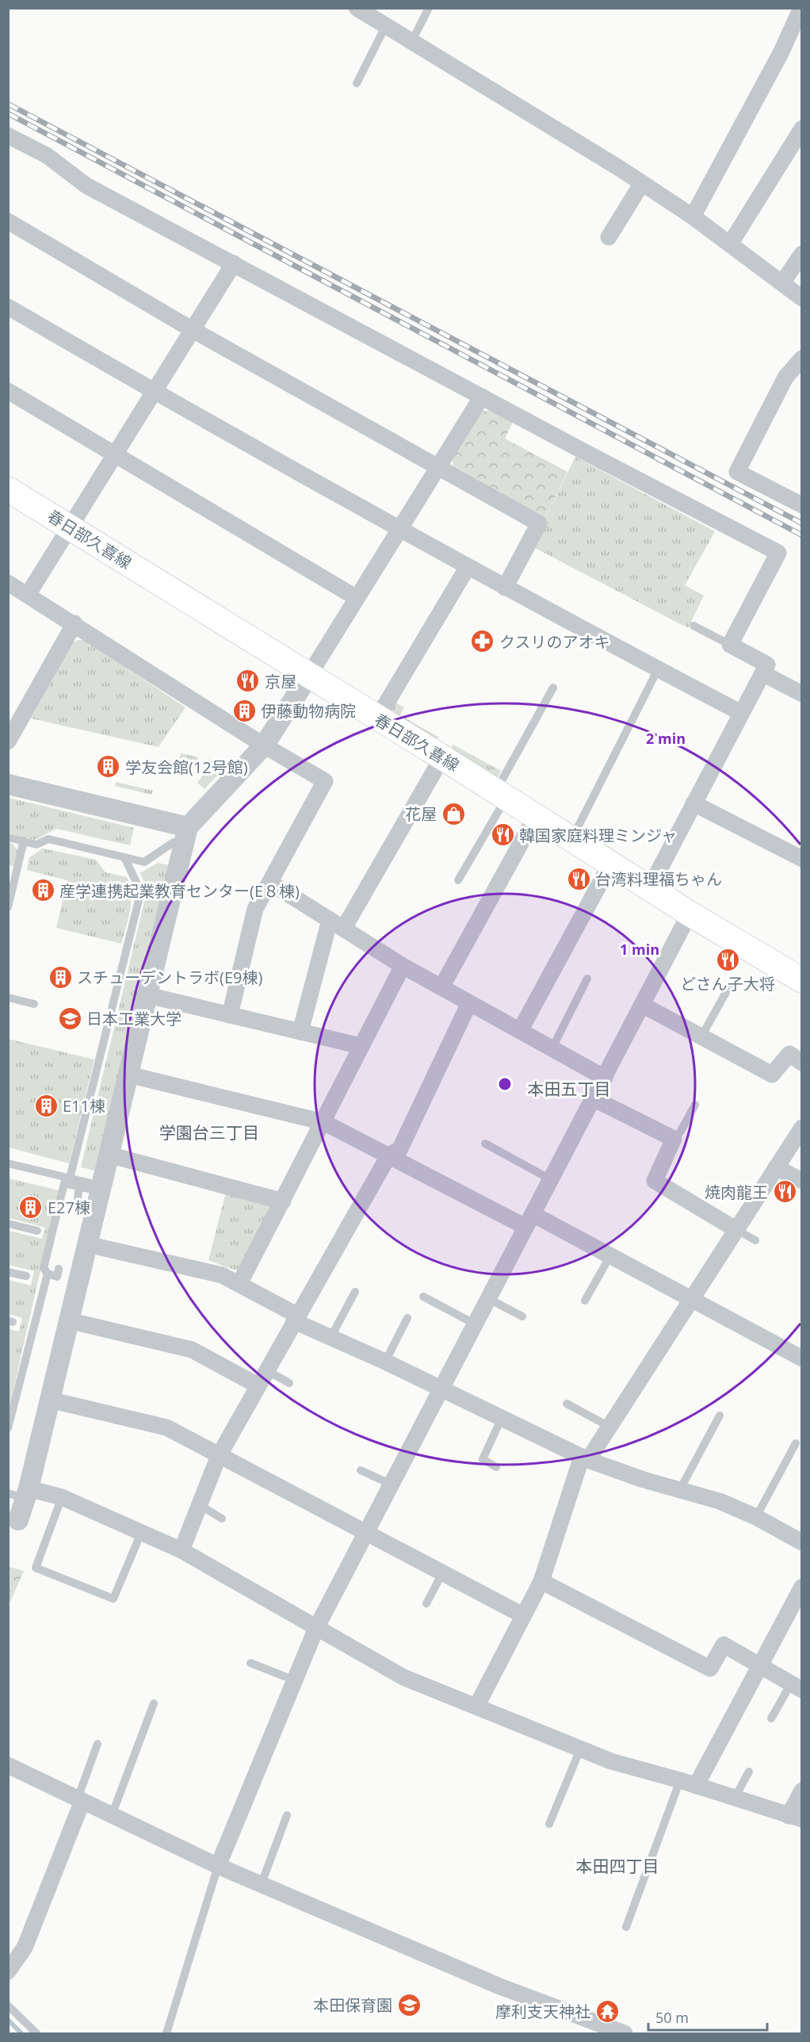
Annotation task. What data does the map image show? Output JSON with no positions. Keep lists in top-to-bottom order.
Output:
{
  "streets": {
    "main road": ["春日部久喜線"]
  },
  "districts": ["本田五丁目", "学園台三丁目", "本田四丁目"],
  "places": {
    "pharmacy": ["クスリのアオキ"],
    "restaurant": [
      "京屋",
      "韓国家庭料理ミンジャ",
      "台湾料理福ちゃん",
      "どさん子大将",
      "焼肉龍王"
    ],
    "building": [
      "伊藤動物病院",
      "学友会館(12号館)",
      "産学連携起業教育センター(E８棟)",
      "スチューデントラボ(E9棟)",
      "E11棟",
      "E27棟"
    ],
    "shop": ["花屋"],
    "school or university": ["日本工業大学", "本田保育園"],
    "temple": ["摩利支天神社"]
  },
  "scale_bar": "50 m",
  "rings": ["2 min", "1 min"]
}
